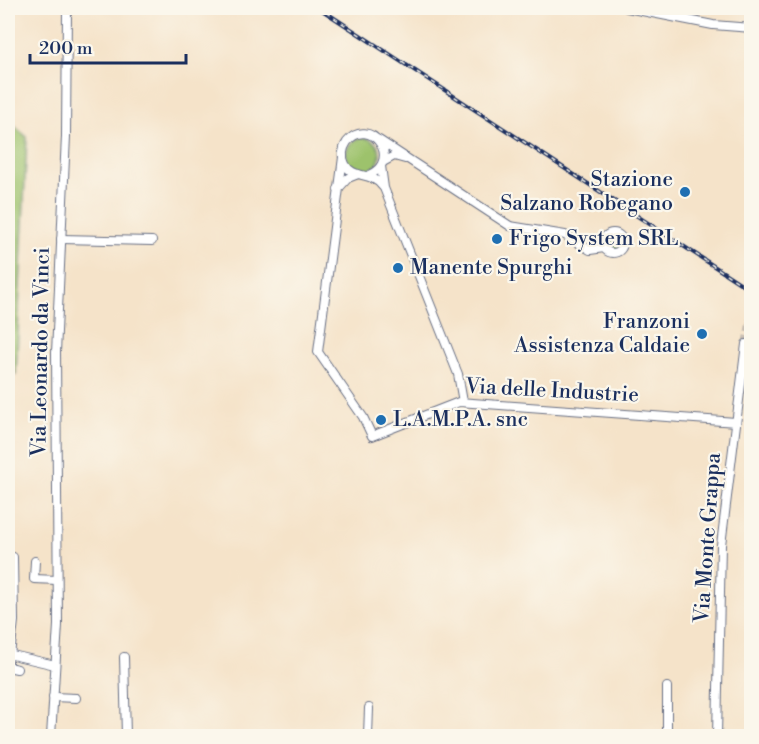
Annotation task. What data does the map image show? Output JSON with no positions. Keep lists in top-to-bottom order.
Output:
{
  "streets": {
    "street": ["Via Leonardo da Vinci", "Via delle Industrie", "Via Monte Grappa"]
  },
  "crossings": [
    ["Via delle Industrie", "Via Monte Grappa"]
  ],
  "places": [
    "Stazione Salzano Robegano",
    "Frigo System SRL",
    "Manente Spurghi",
    "Franzoni Assistenza Caldaie",
    "L.A.M.P.A. snc"
  ],
  "scale_bar": "200 m"
}
